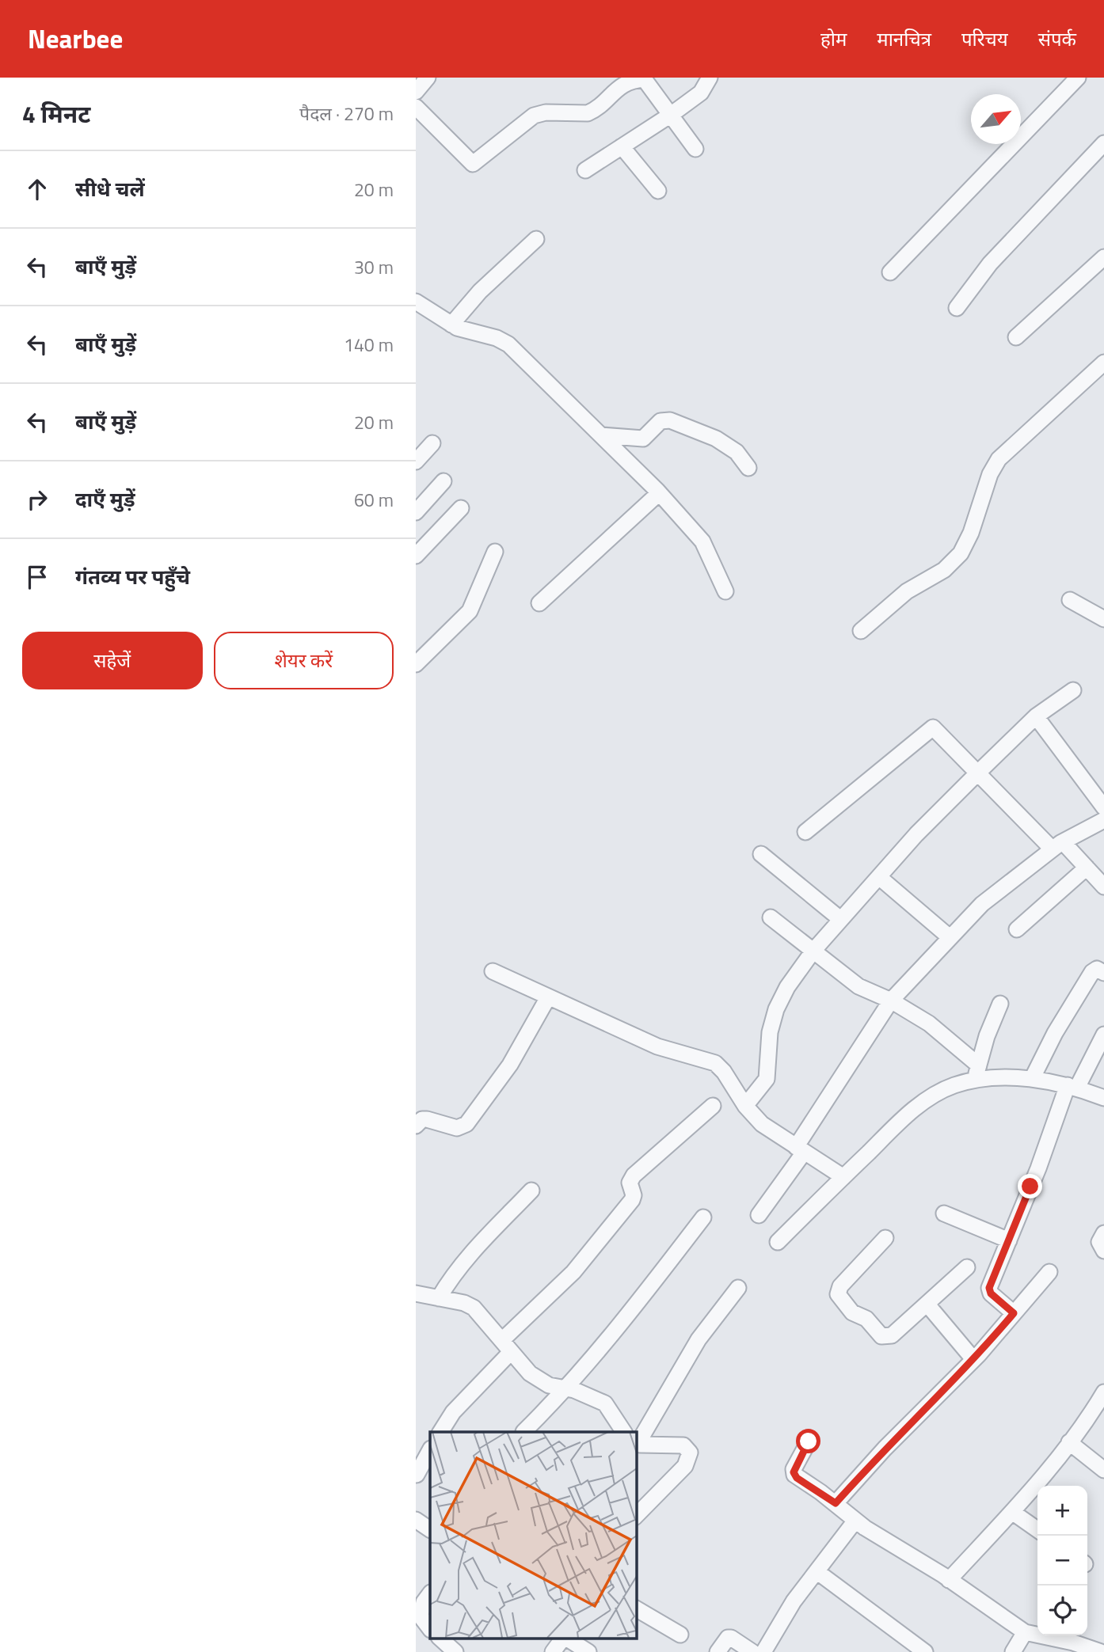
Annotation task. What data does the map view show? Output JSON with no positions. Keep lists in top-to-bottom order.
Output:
{
  "north": "top right",
  "page": {
    "header": "Nearbee",
    "nav": [
      "होम",
      "मानचित्र",
      "परिचय",
      "संपर्क"
    ],
    "heading": ["4 मिनट", "पैदल · 270 m"],
    "list": [
      ["सीधे चलें", "20 m"],
      ["बाएँ मुड़ें", "30 m"],
      ["बाएँ मुड़ें", "140 m"],
      ["बाएँ मुड़ें", "20 m"],
      ["दाएँ मुड़ें", "60 m"],
      "गंतव्य पर पहुँचे"
    ],
    "buttons": ["सहेजें", "शेयर करें"],
    "map_buttons": ["+", "−"]
  }
}
